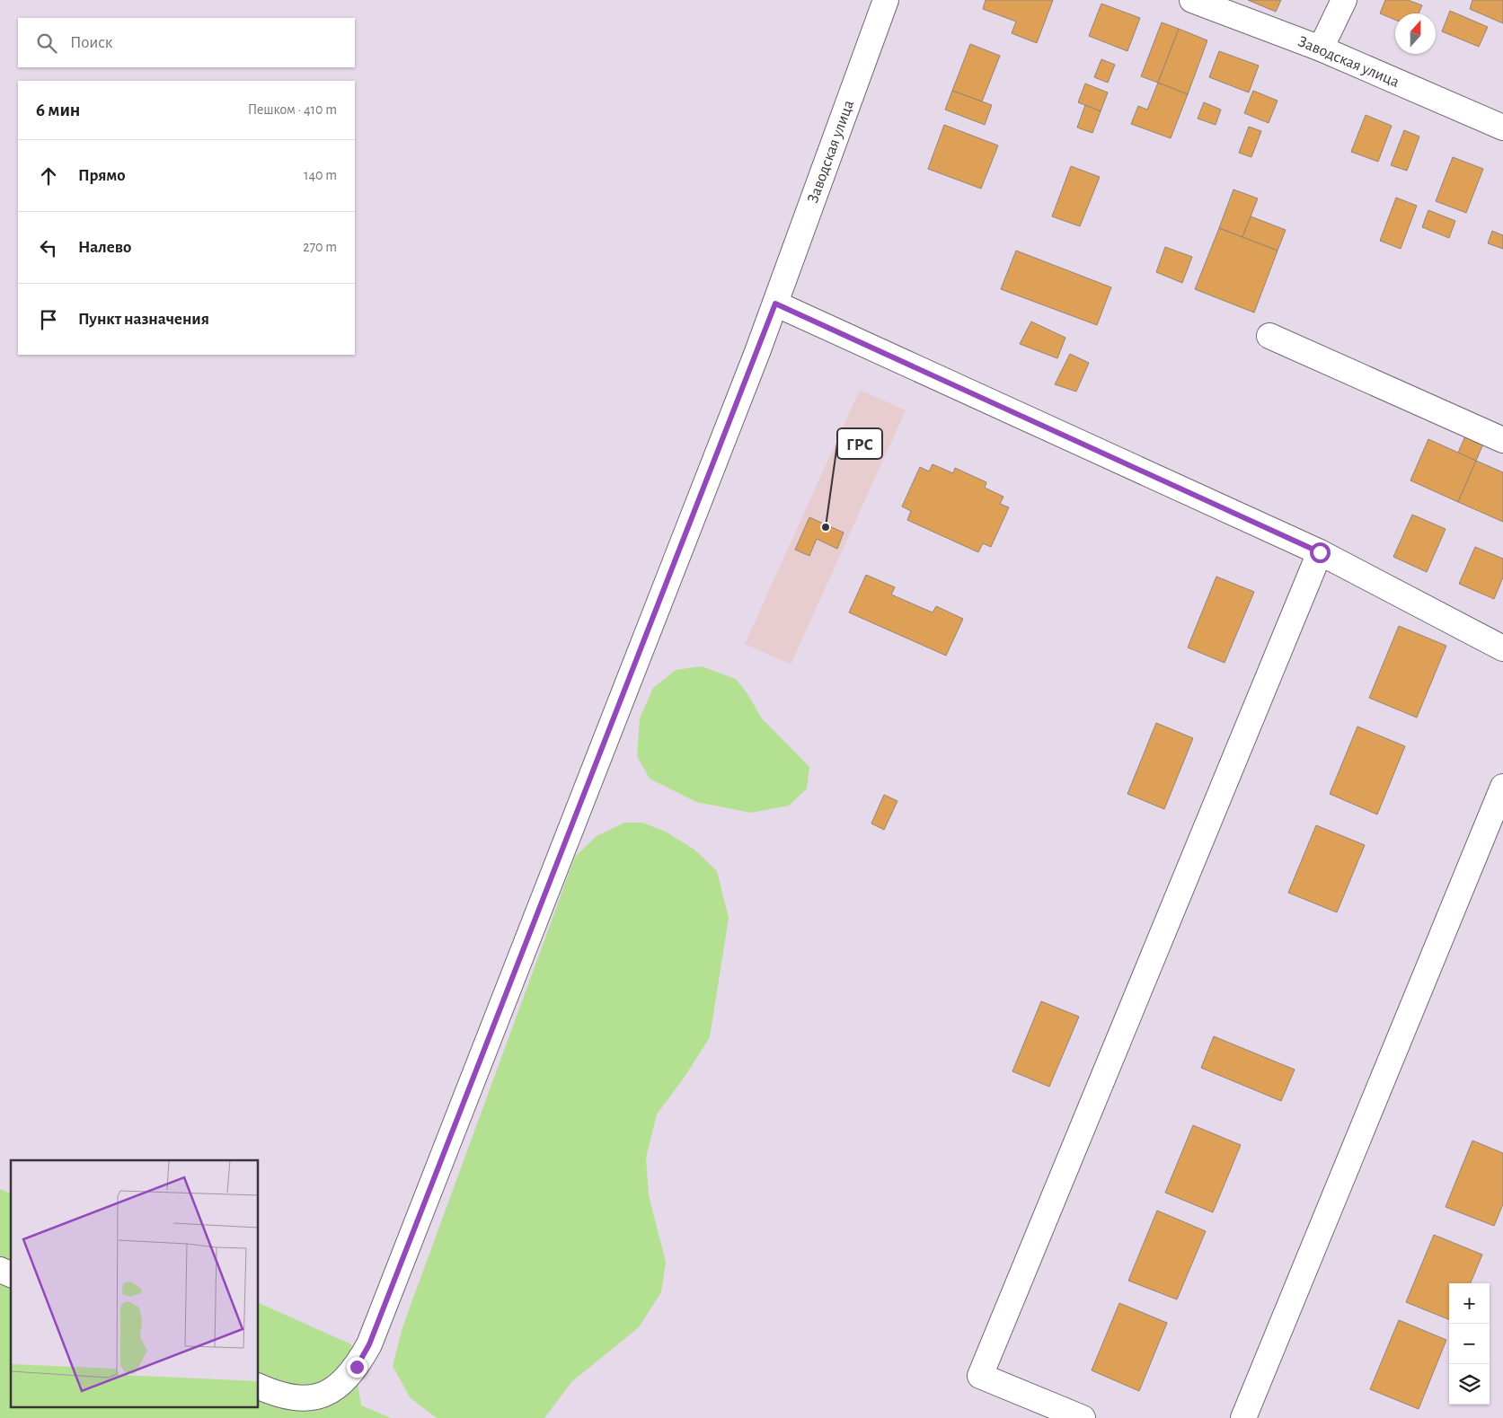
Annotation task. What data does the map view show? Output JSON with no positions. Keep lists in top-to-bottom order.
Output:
{
  "streets": {
    "street": ["Заводская улица"]
  },
  "places": ["ГРС"],
  "north": "top",
  "page": {
    "search": "Поиск",
    "heading": ["6 мин", "Пешком · 410 m"],
    "list": [
      ["Прямо", "140 m"],
      ["Налево", "270 m"],
      "Пункт назначения"
    ],
    "map_buttons": ["+", "−"]
  }
}
